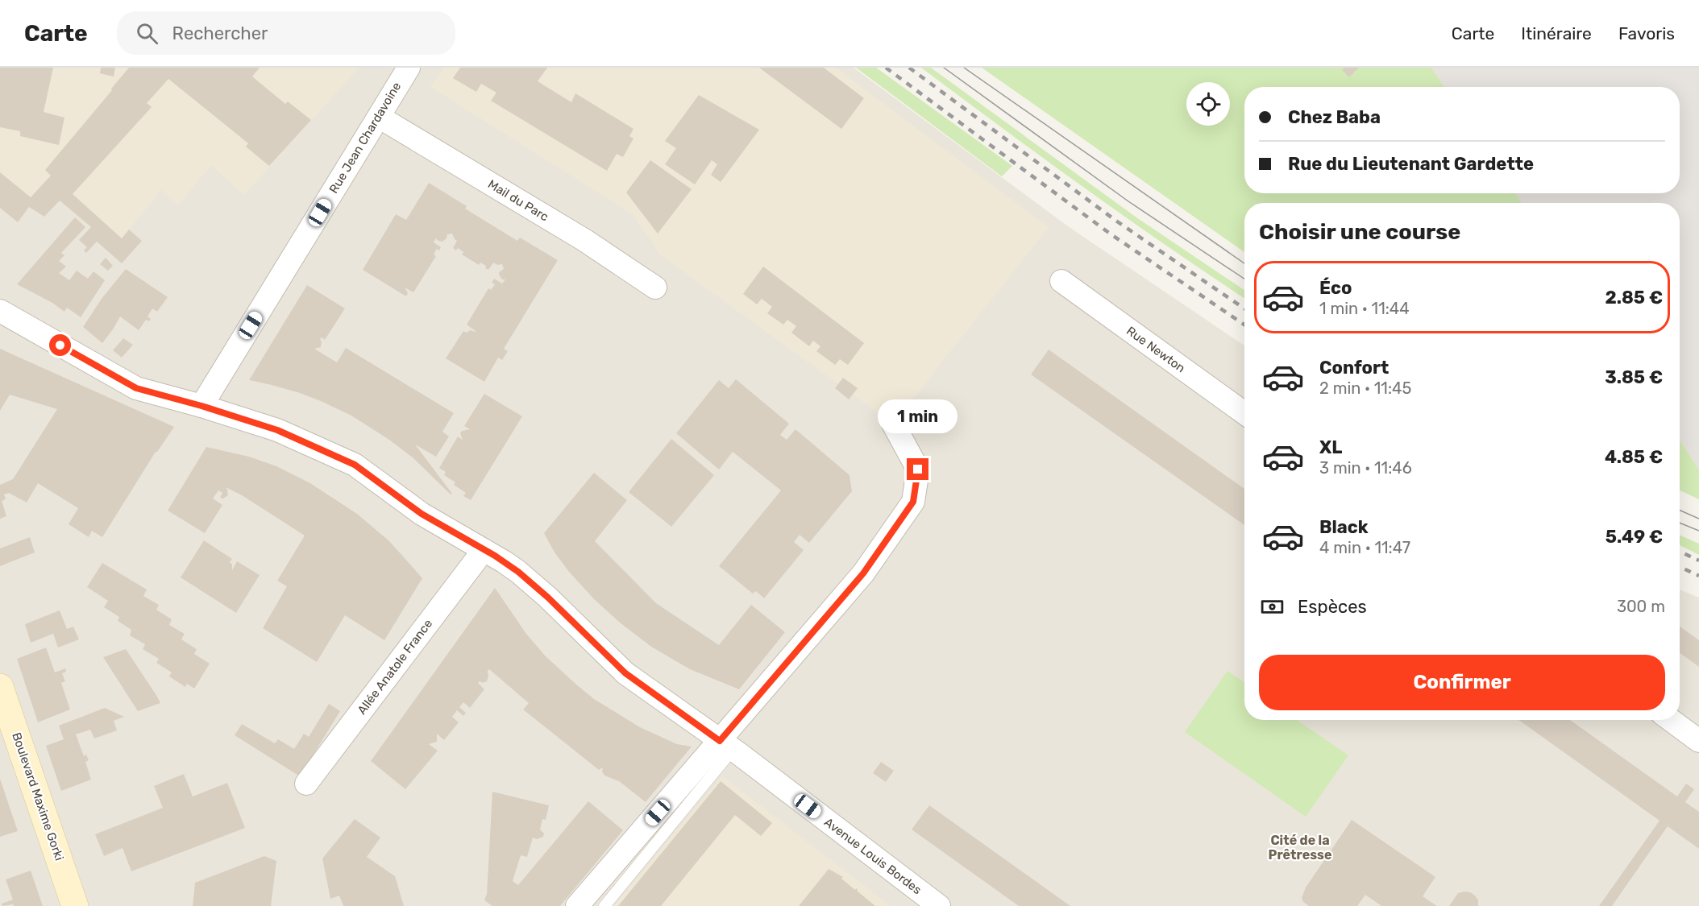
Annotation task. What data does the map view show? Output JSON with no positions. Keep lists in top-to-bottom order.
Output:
{
  "streets": {
    "main road": ["Boulevard Maxime Gorki"],
    "street": [
      "Rue Jean Chardavoine",
      "Mail du Parc",
      "Rue Newton",
      "Allée Anatole France",
      "Avenue Louis Bordes"
    ]
  },
  "crossings": [
    ["Rue Jean Chardavoine", "Mail du Parc"],
    ["Rue Jean Chardavoine", "Avenue Louis Bordes"],
    ["Allée Anatole France", "Avenue Louis Bordes"]
  ],
  "districts": ["Cité de la Prêtresse"],
  "page": {
    "header": "Carte",
    "search": "Rechercher",
    "nav": ["Carte", "Itinéraire", "Favoris"],
    "banner": ["Chez Baba", "Rue du Lieutenant Gardette"],
    "heading": "Choisir une course",
    "list": [
      {
        "name": "Éco",
        "note": "1 min · 11:44",
        "value": "2.85 €"
      },
      {
        "name": "Confort",
        "note": "2 min · 11:45",
        "value": "3.85 €"
      },
      {
        "name": "XL",
        "note": "3 min · 11:46",
        "value": "4.85 €"
      },
      {
        "name": "Black",
        "note": "4 min · 11:47",
        "value": "5.49 €"
      }
    ],
    "bubble": "1 min",
    "pay": ["Espèces", "300 m"],
    "buttons": "Confirmer"
  }
}
